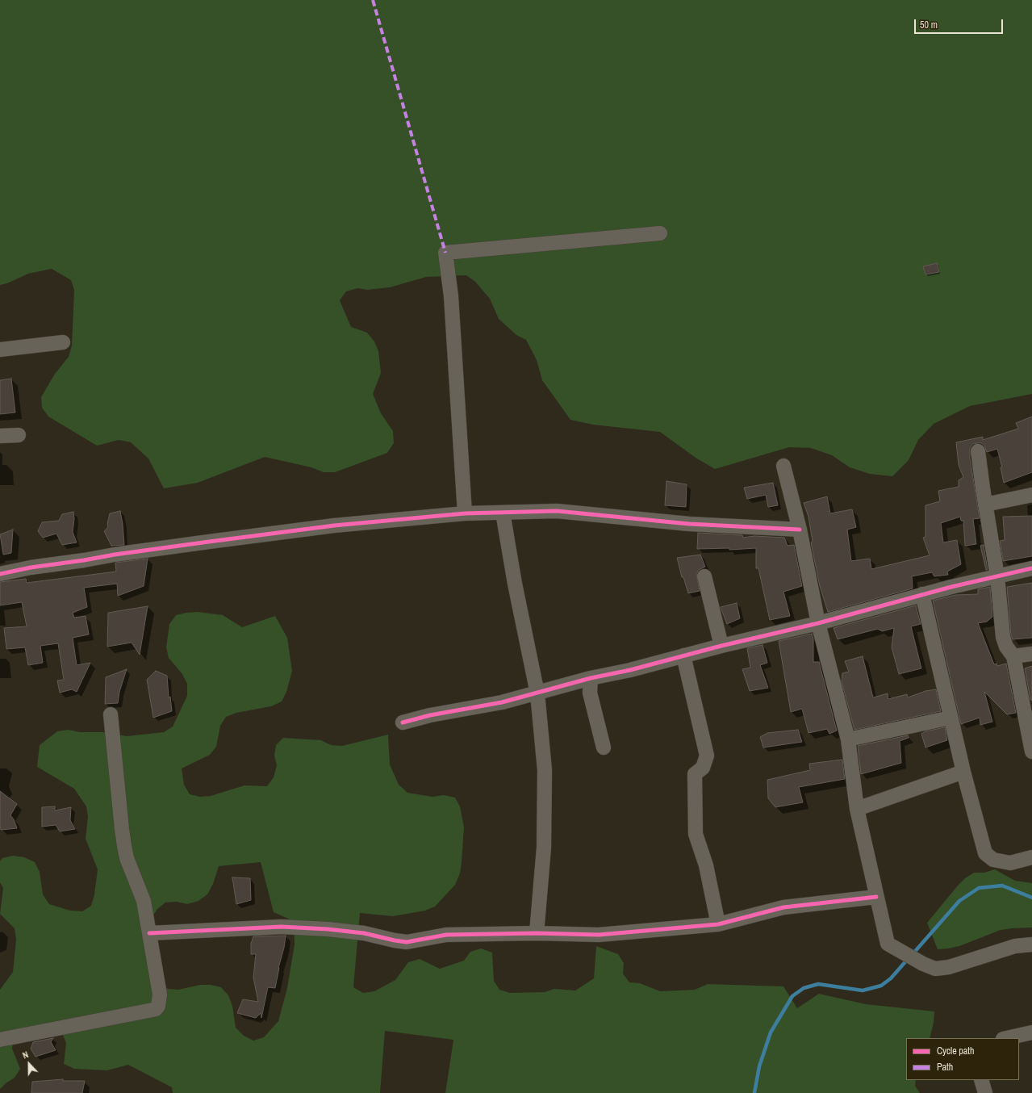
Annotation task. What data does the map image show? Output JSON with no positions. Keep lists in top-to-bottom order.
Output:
{
  "legend": ["Cycle path", "Path"],
  "scale_bar": "50 m",
  "north": "top"
}
